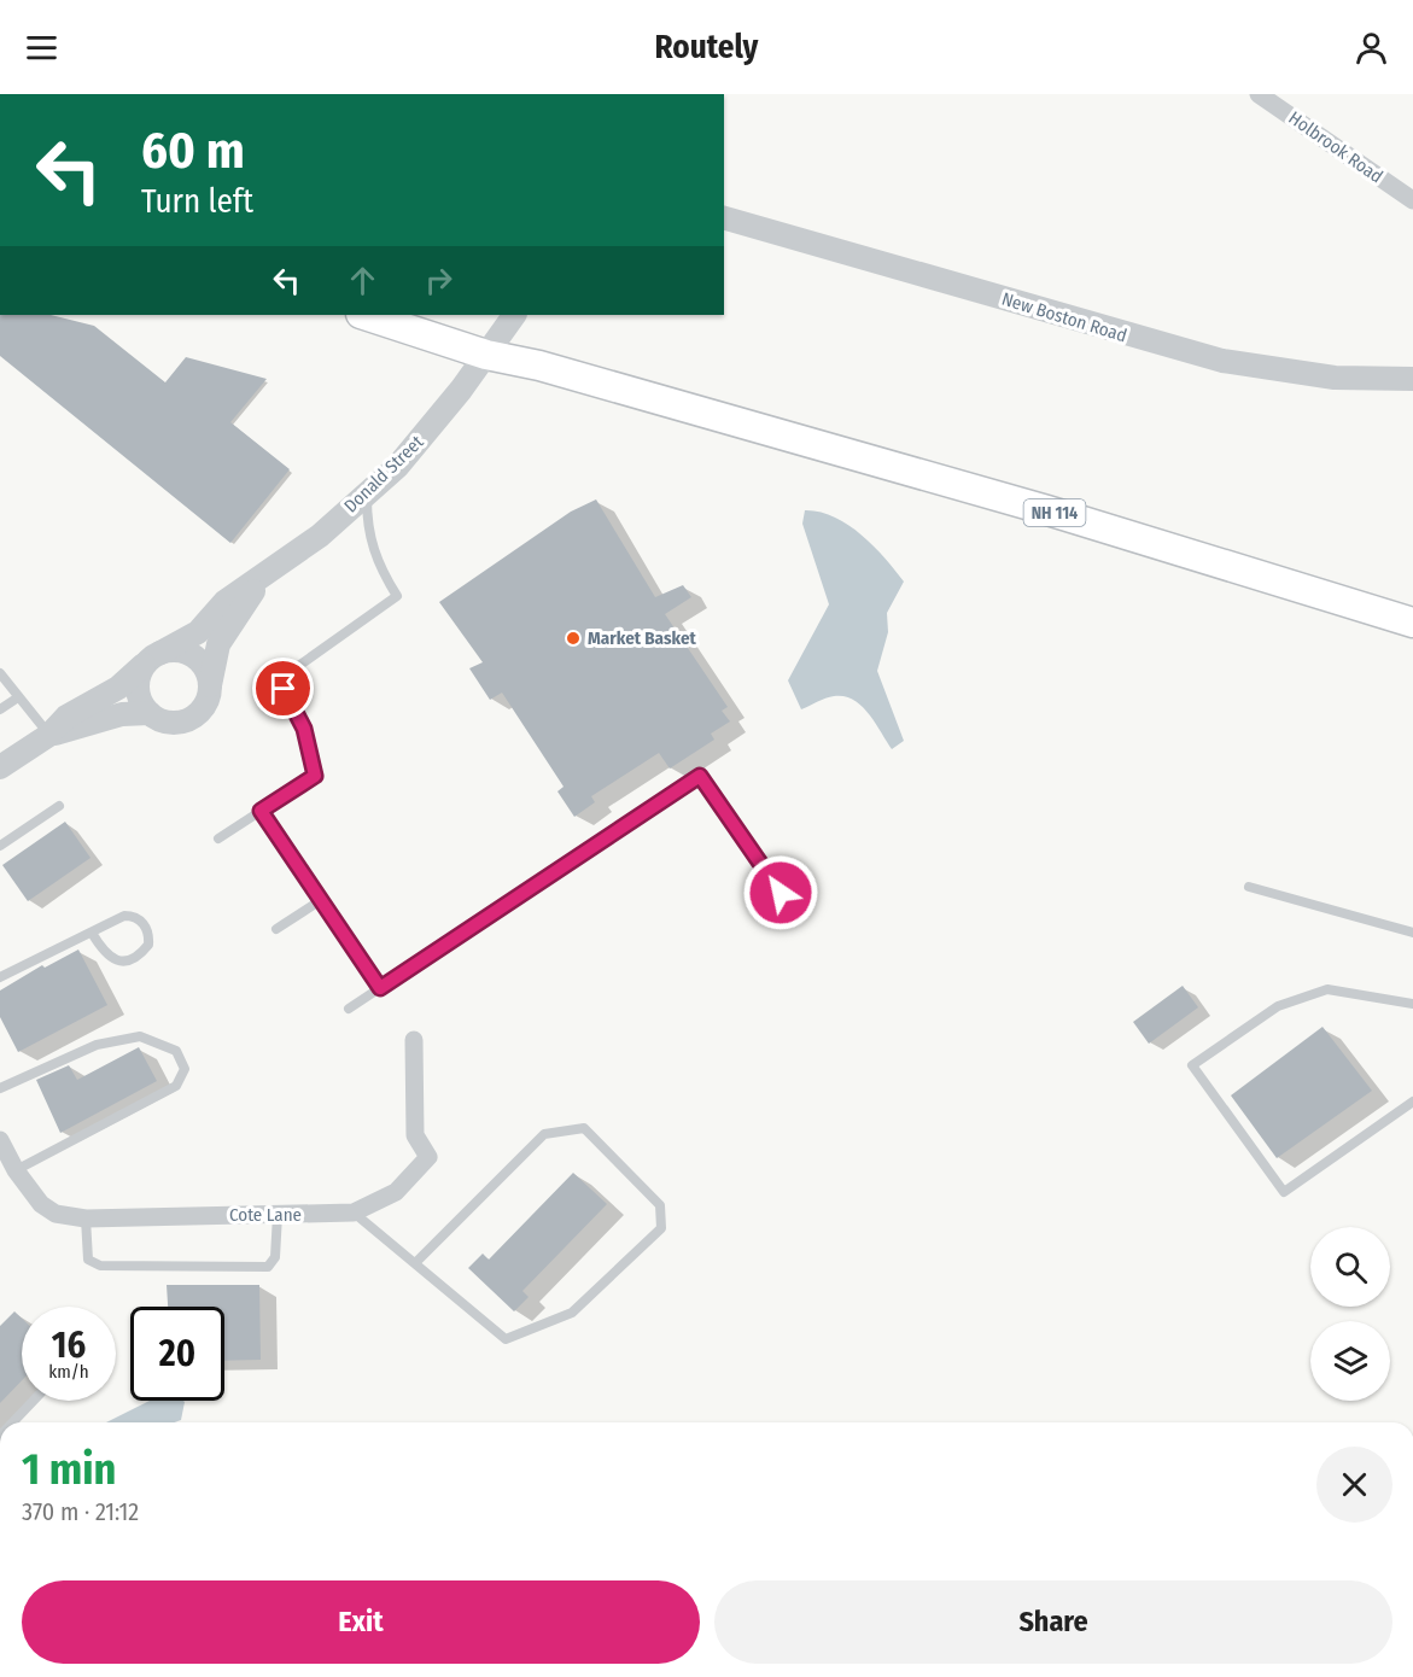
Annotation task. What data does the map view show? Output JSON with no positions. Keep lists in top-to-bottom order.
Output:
{
  "streets": {
    "main road": ["NH 114"],
    "street": [
      "Holbrook Road",
      "New Boston Road",
      "Donald Street",
      "Cote Lane"
    ]
  },
  "crossings": [
    ["Donald Street", "NH 114"]
  ],
  "places": ["Market Basket"],
  "page": {
    "header": "Routely",
    "turn": ["60 m", "Turn left"],
    "speed": "16 km/h",
    "limit": "20",
    "heading": ["1 min", "370 m · 21:12"],
    "buttons": ["Exit", "Share"]
  }
}
